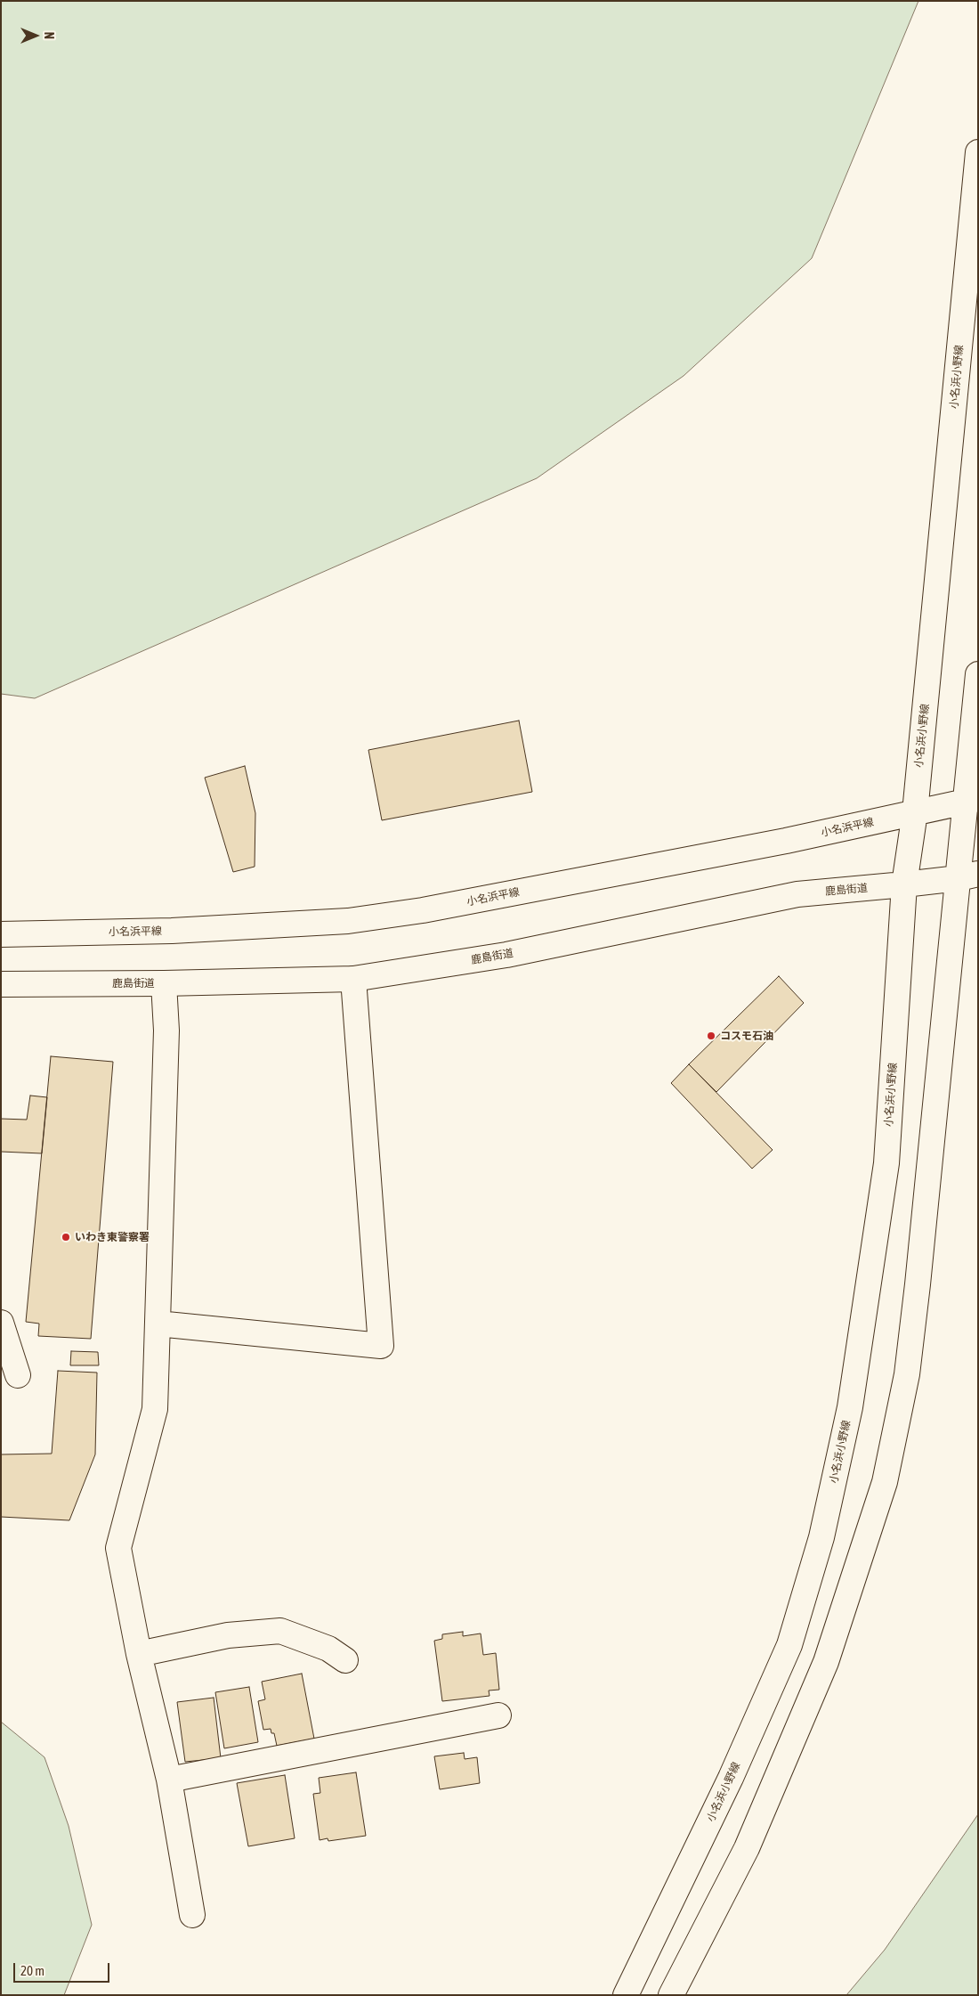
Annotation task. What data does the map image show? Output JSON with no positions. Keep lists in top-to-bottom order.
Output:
{
  "streets": {
    "main road": ["小名浜小野線", "小名浜平線", "鹿島街道"]
  },
  "crossings": [
    ["小名浜小野線", "小名浜平線"],
    ["小名浜小野線", "鹿島街道"]
  ],
  "places": ["コスモ石油", "いわき東警察署"],
  "scale_bar": "20 m",
  "north": "right"
}
